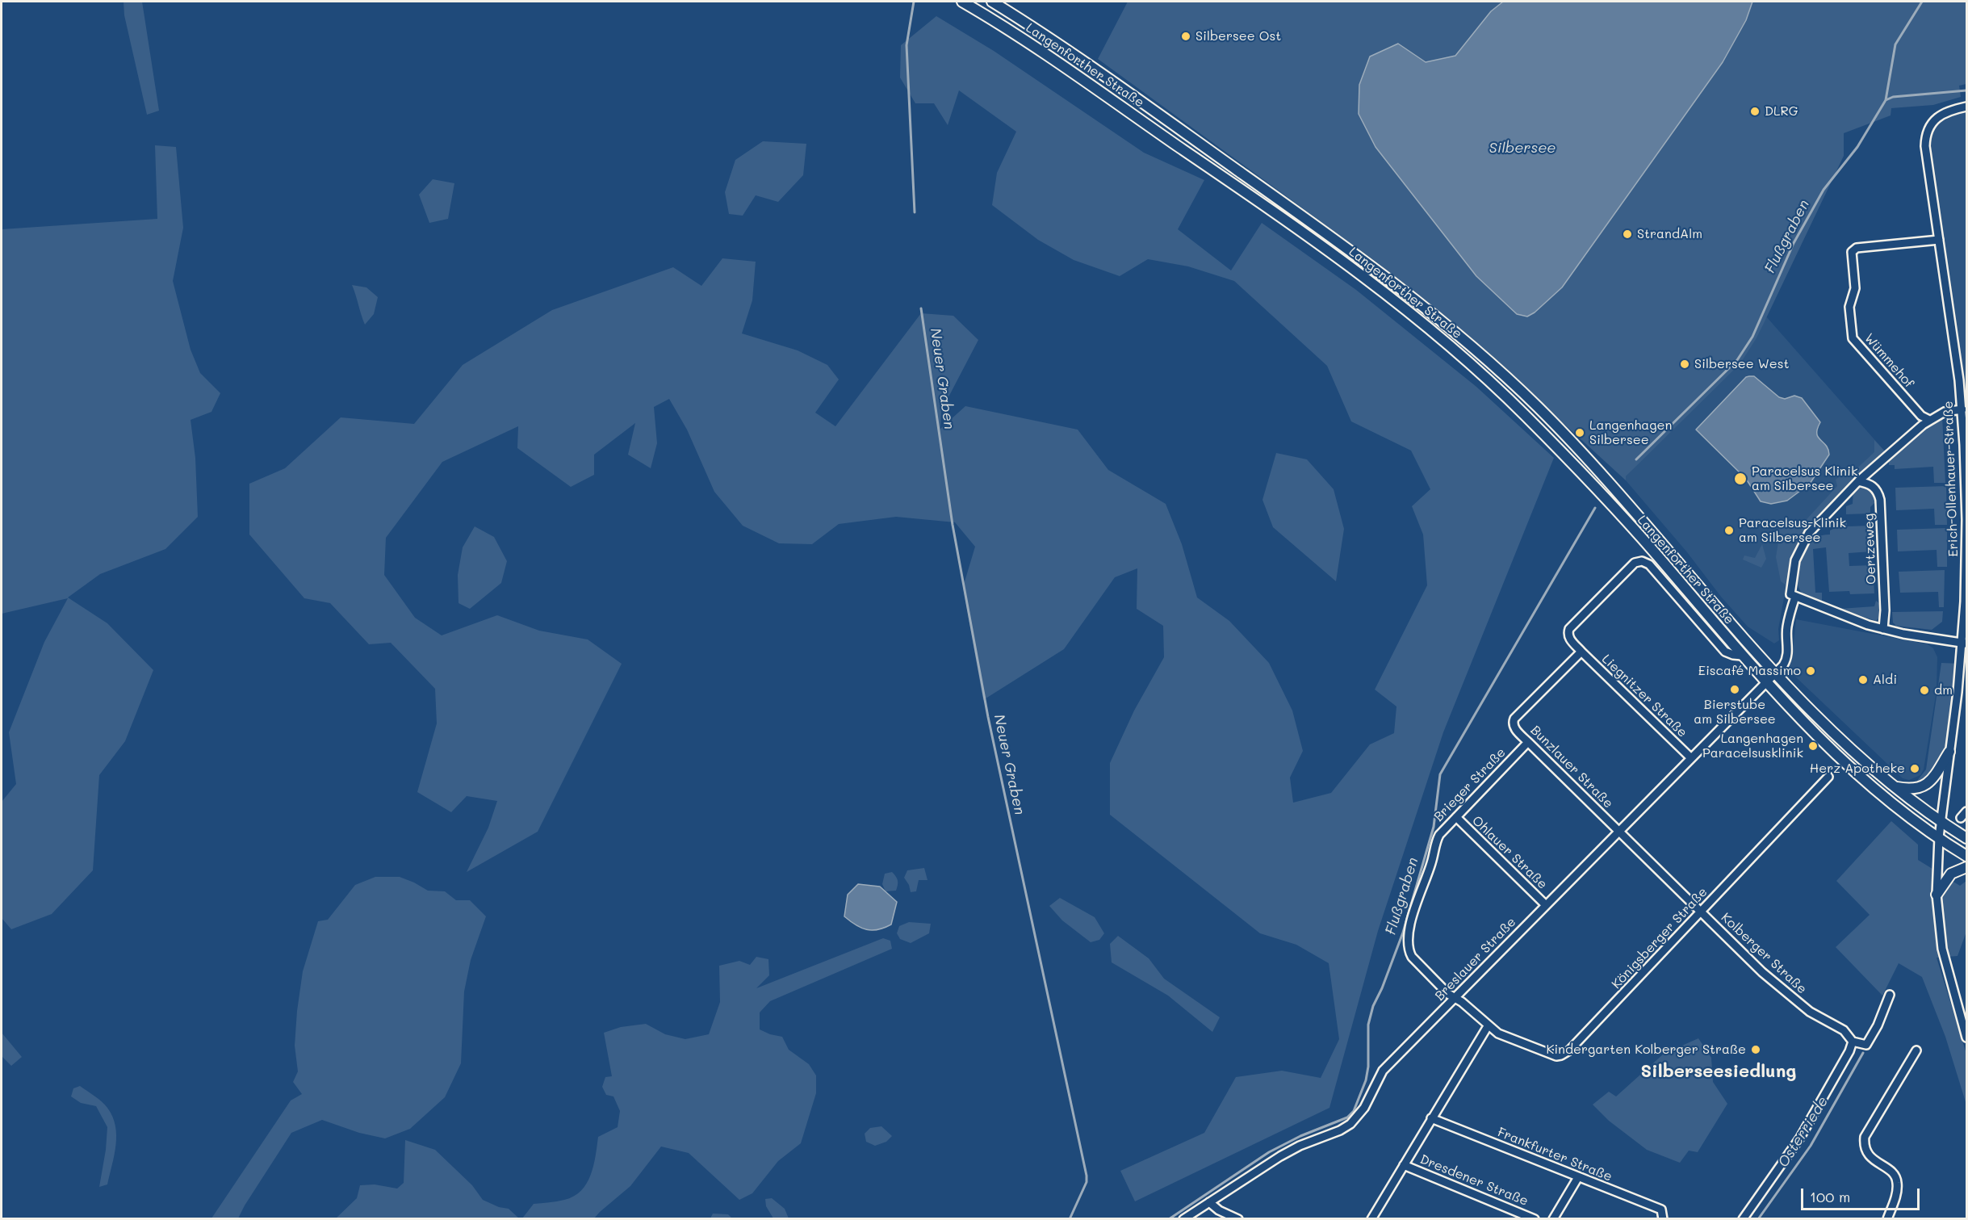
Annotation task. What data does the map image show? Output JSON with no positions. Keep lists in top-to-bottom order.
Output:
{
  "streets": {
    "main road": ["Langenforther Straße"],
    "street": [
      "Wümmehof",
      "Erich-Ollenhauer-Straße",
      "Oertzeweg",
      "Liegnitzer Straße",
      "Bunzlauer Straße",
      "Brieger Straße",
      "Ohlauer Straße",
      "Königsberger Straße",
      "Kolberger Straße",
      "Breslauer Straße",
      "Frankfurter Straße",
      "Dresdener Straße"
    ]
  },
  "crossings": [
    ["Langenforther Straße", "Erich-Ollenhauer-Straße"],
    ["Langenforther Straße", "Liegnitzer Straße"],
    ["Langenforther Straße", "Breslauer Straße"],
    ["Wümmehof", "Erich-Ollenhauer-Straße"],
    ["Liegnitzer Straße", "Bunzlauer Straße"],
    ["Liegnitzer Straße", "Breslauer Straße"],
    ["Bunzlauer Straße", "Brieger Straße"],
    ["Bunzlauer Straße", "Kolberger Straße"],
    ["Bunzlauer Straße", "Breslauer Straße"],
    ["Brieger Straße", "Ohlauer Straße"],
    ["Brieger Straße", "Königsberger Straße"],
    ["Brieger Straße", "Breslauer Straße"],
    ["Ohlauer Straße", "Breslauer Straße"],
    ["Königsberger Straße", "Kolberger Straße"],
    ["Königsberger Straße", "Breslauer Straße"],
    ["Kolberger Straße", "Breslauer Straße"]
  ],
  "districts": ["Silberseesiedlung"],
  "water": [
    "Silbersee",
    "Flußgraben",
    "Neuer Graben",
    "Osterriede"
  ],
  "places": [
    "Silbersee Ost",
    "DLRG",
    "StrandAlm",
    "Silbersee West",
    "Langenhagen Silbersee",
    "Paracelsus Klinik am Silbersee",
    "Paracelsus-Klinik am Silbersee",
    "Eiscafé Massimo",
    "Aldi",
    "Bierstube am Silbersee",
    "dm",
    "Langenhagen Paracelsusklinik",
    "Herz Apotheke",
    "Kindergarten Kolberger Straße"
  ],
  "scale_bar": "100 m"
}
